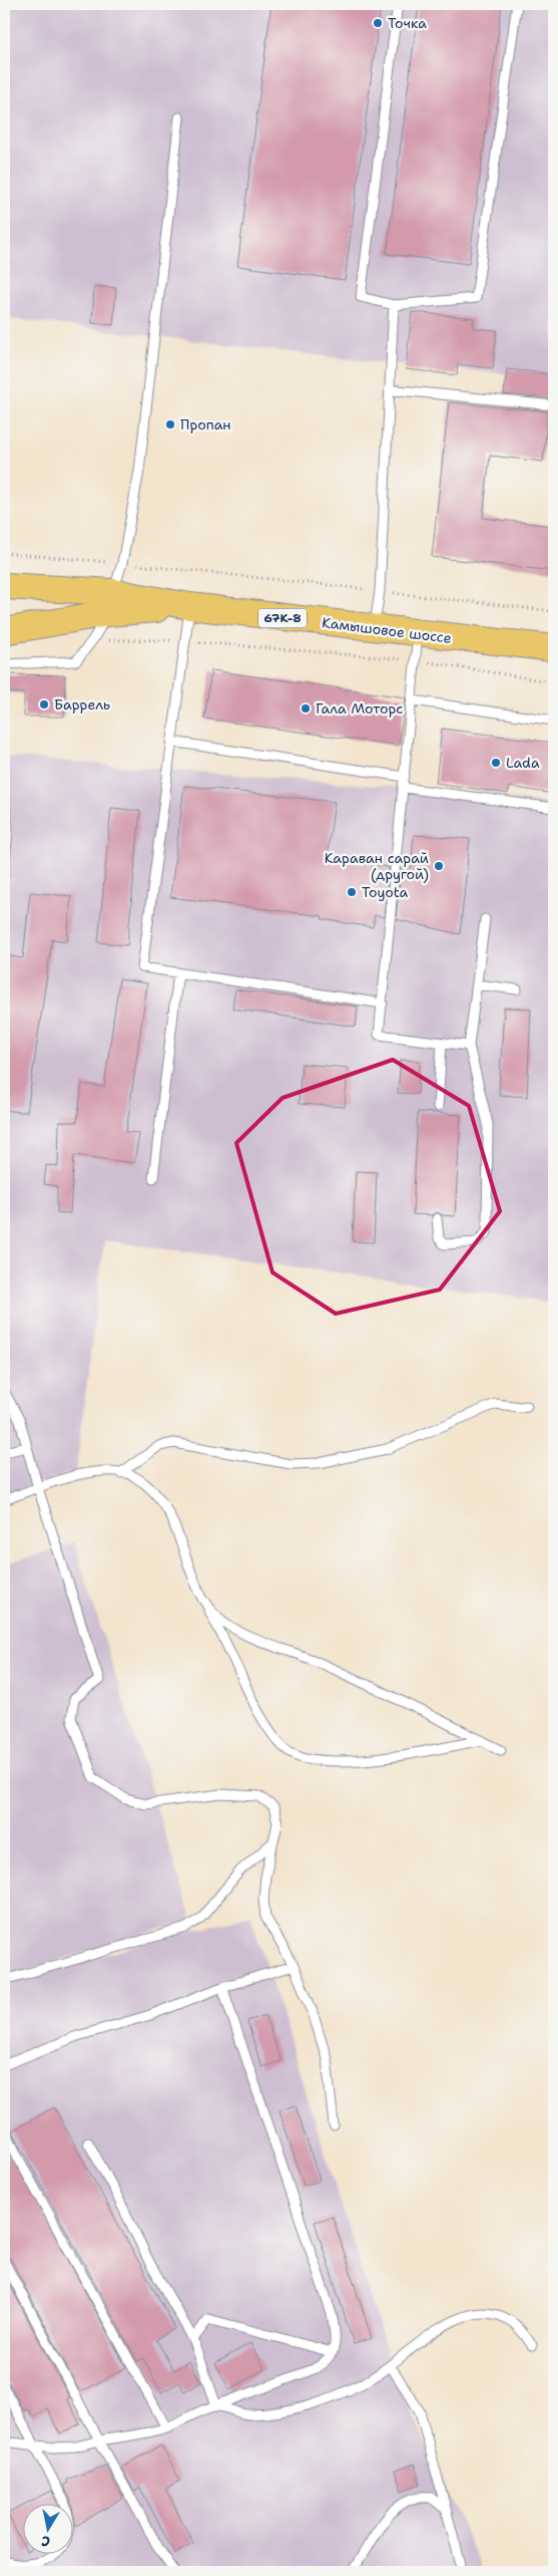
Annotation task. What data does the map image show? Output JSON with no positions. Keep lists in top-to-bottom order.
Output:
{
  "streets": {
    "main road": ["67К-8", "Камышовое шоссе"]
  },
  "places": [
    "Точка",
    "Пропан",
    "Баррель",
    "Гала Моторс",
    "Lada",
    "Караван сарай (другой)",
    "Toyota"
  ],
  "north": "bottom"
}
